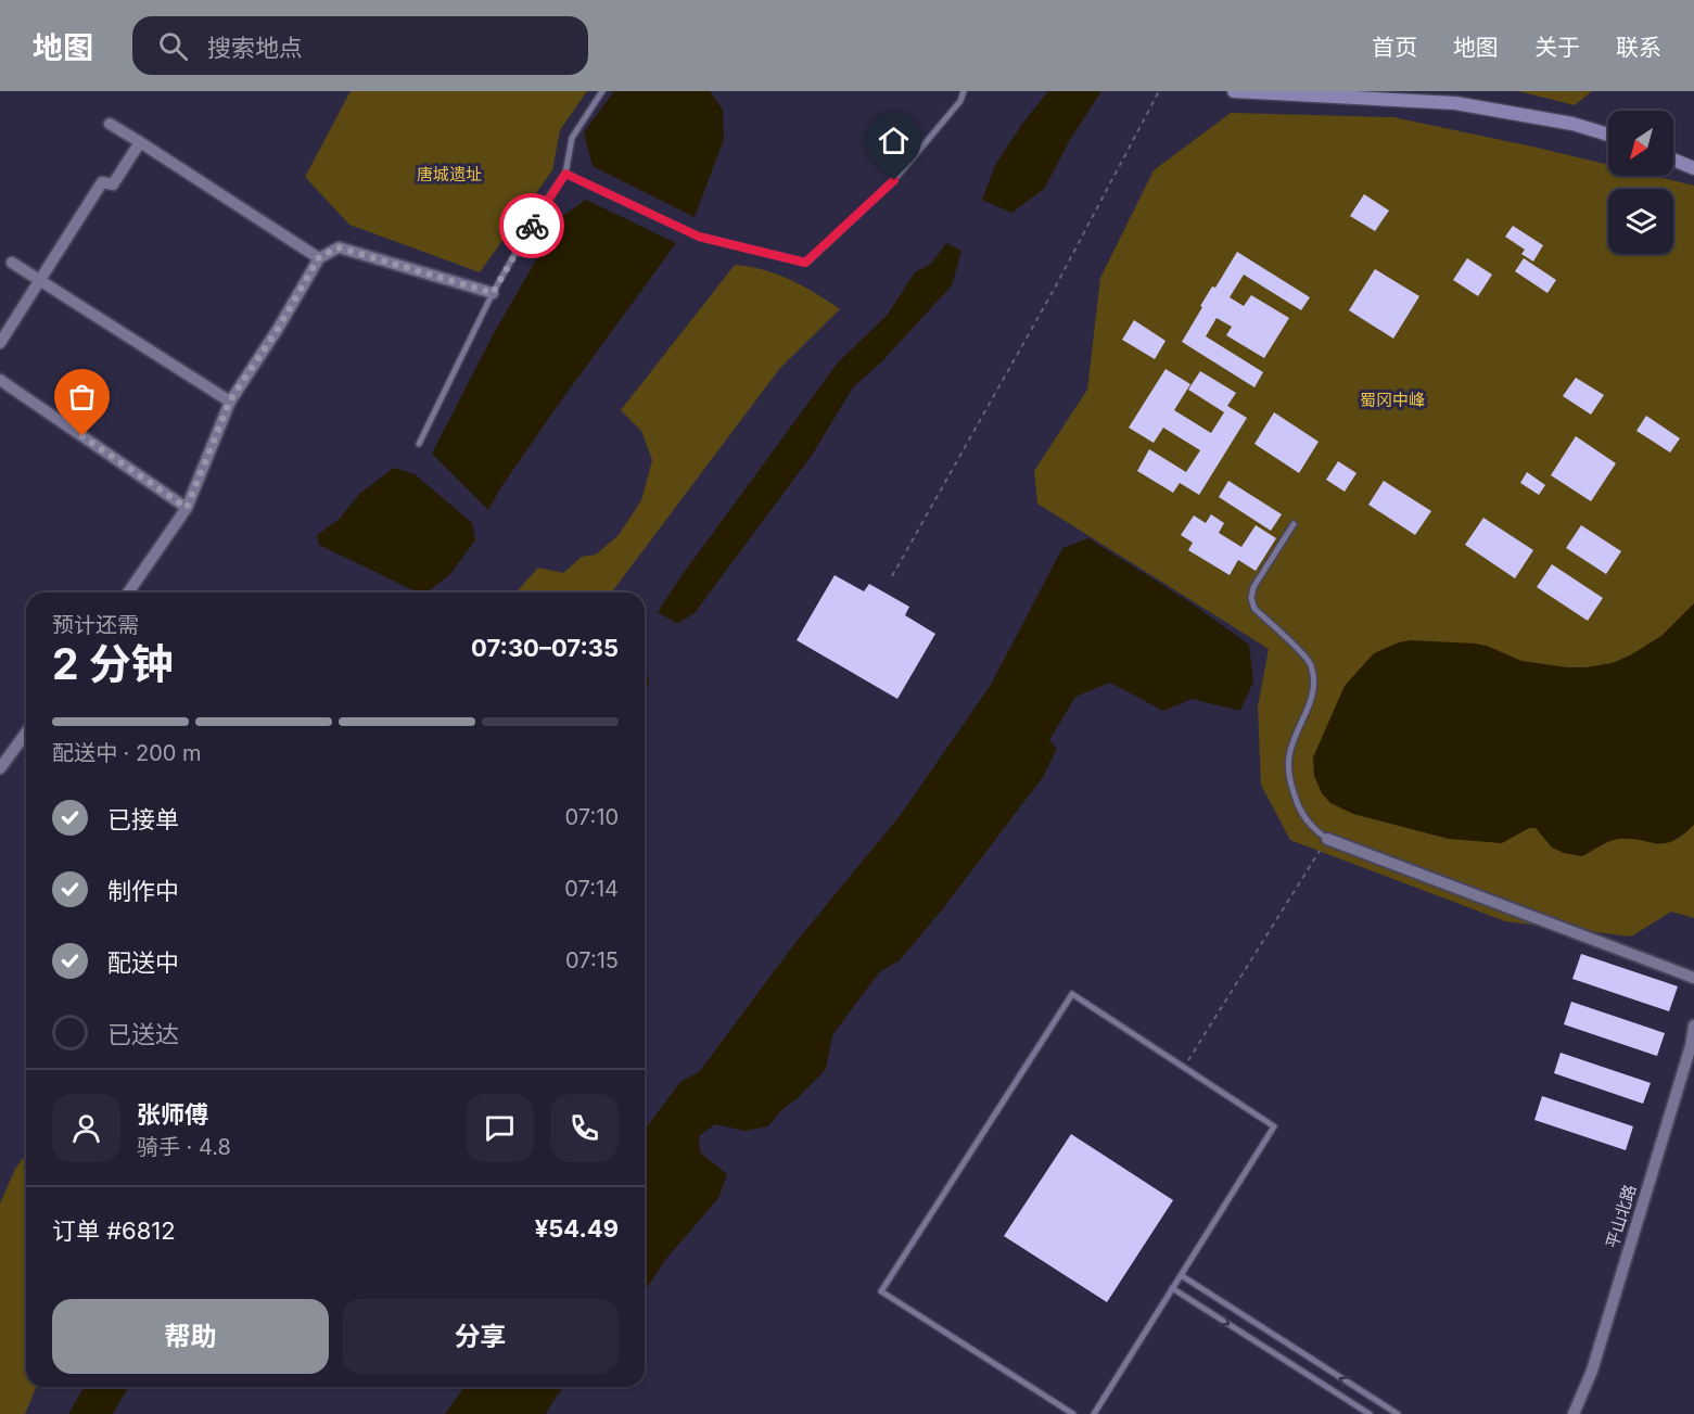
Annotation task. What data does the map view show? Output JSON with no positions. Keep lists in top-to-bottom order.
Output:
{
  "streets": {
    "street": ["平山北路"]
  },
  "parks": ["唐城遗址", "蜀冈中峰"],
  "north": "bottom left",
  "page": {
    "header": "地图",
    "search": "搜索地点",
    "nav": [
      "首页",
      "地图",
      "关于",
      "联系"
    ],
    "heading": ["2 分钟", "预计还需", "07:30–07:35"],
    "panel": [
      "张师傅",
      "骑手 · 4.8",
      "订单 #6812",
      "¥54.49"
    ],
    "bar": "配送中 · 200 m",
    "list": [
      ["已接单", "07:10"],
      ["制作中", "07:14"],
      ["配送中", "07:15"],
      "已送达"
    ],
    "buttons": ["帮助", "分享"]
  }
}
